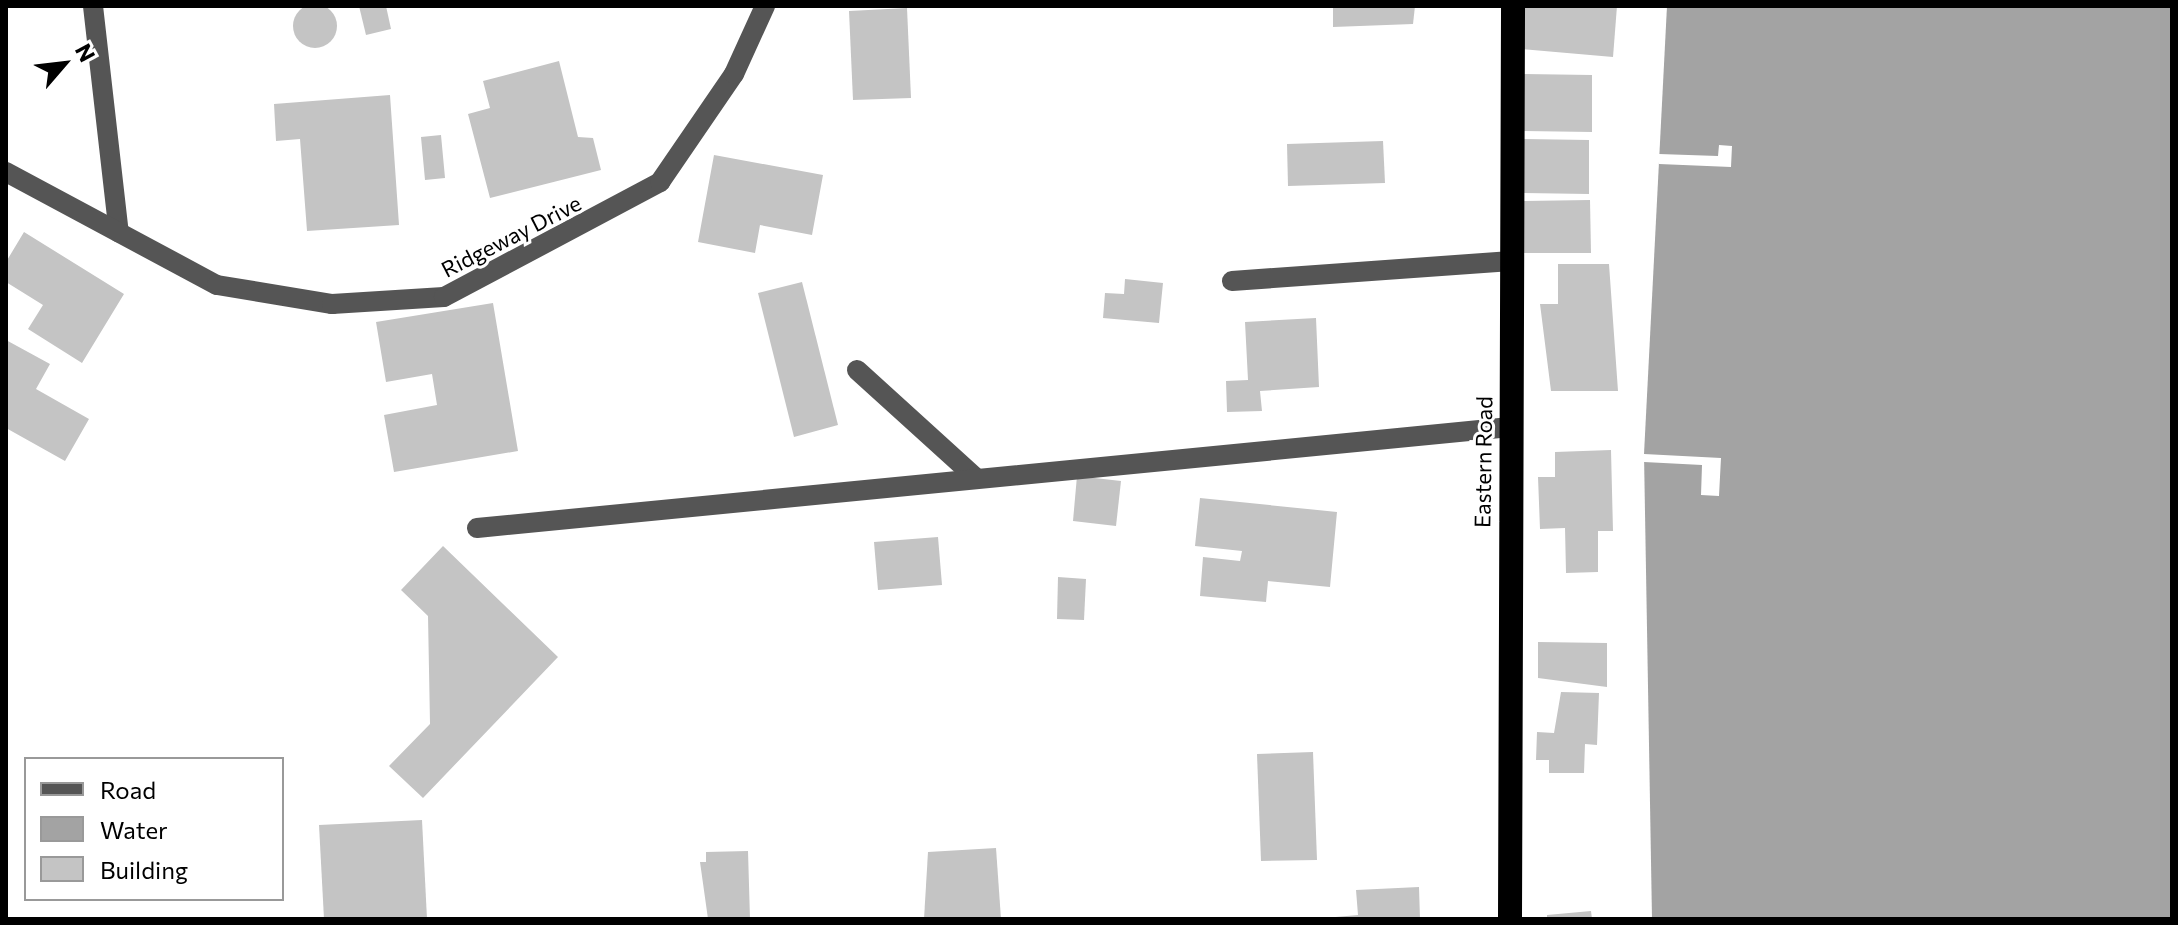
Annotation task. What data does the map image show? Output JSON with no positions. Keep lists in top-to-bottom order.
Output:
{
  "streets": {
    "highway": ["Eastern Road"],
    "street": ["Ridgeway Drive"]
  },
  "legend": ["Road", "Water", "Building"],
  "north": "top right"
}
